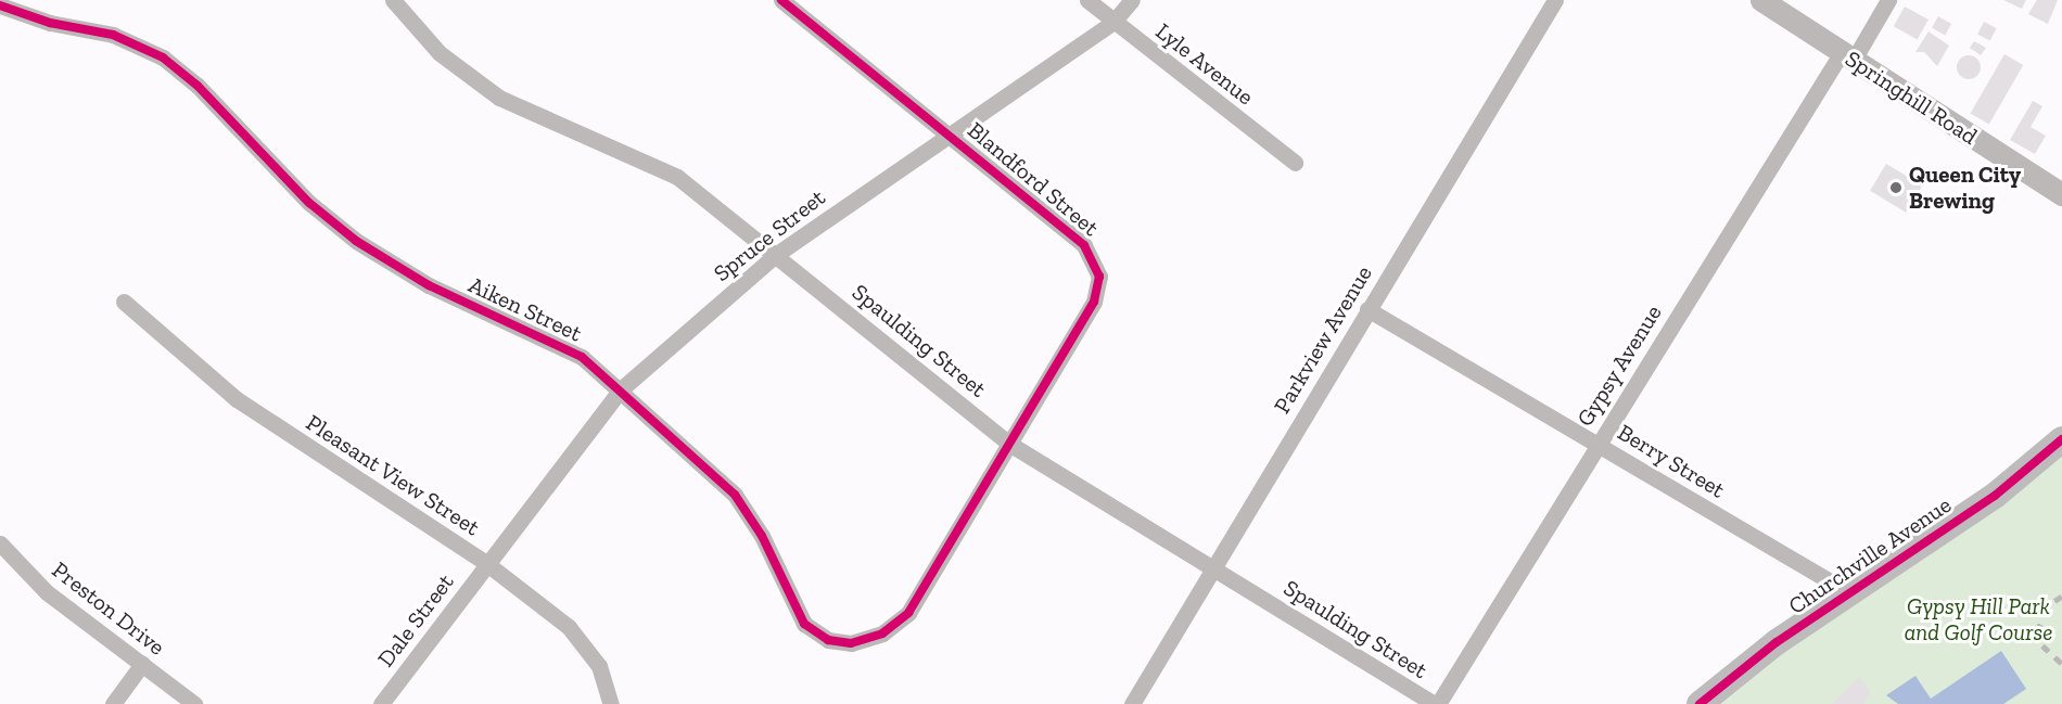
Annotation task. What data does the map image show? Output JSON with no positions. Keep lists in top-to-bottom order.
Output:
{
  "streets": {
    "main road": ["Churchville Avenue"],
    "street": [
      "Lyle Avenue",
      "Springhill Road",
      "Blandford Street",
      "Spruce Street",
      "Aiken Street",
      "Parkview Avenue",
      "Spaulding Street",
      "Gypsy Avenue",
      "Berry Street",
      "Pleasant View Street",
      "Preston Drive",
      "Dale Street"
    ]
  },
  "crossings": [
    ["Lyle Avenue", "Spruce Street"],
    ["Springhill Road", "Gypsy Avenue"],
    ["Blandford Street", "Spruce Street"],
    ["Blandford Street", "Aiken Street"],
    ["Blandford Street", "Spaulding Street"],
    ["Spruce Street", "Aiken Street"],
    ["Spruce Street", "Spaulding Street"],
    ["Spruce Street", "Pleasant View Street"],
    ["Spruce Street", "Dale Street"],
    ["Aiken Street", "Spaulding Street"],
    ["Parkview Avenue", "Spaulding Street"],
    ["Parkview Avenue", "Berry Street"],
    ["Spaulding Street", "Gypsy Avenue"],
    ["Gypsy Avenue", "Berry Street"],
    ["Berry Street", "Churchville Avenue"],
    ["Pleasant View Street", "Dale Street"]
  ],
  "parks": ["Gypsy Hill Park and Golf Course"],
  "places": ["Queen City Brewing"]
}
